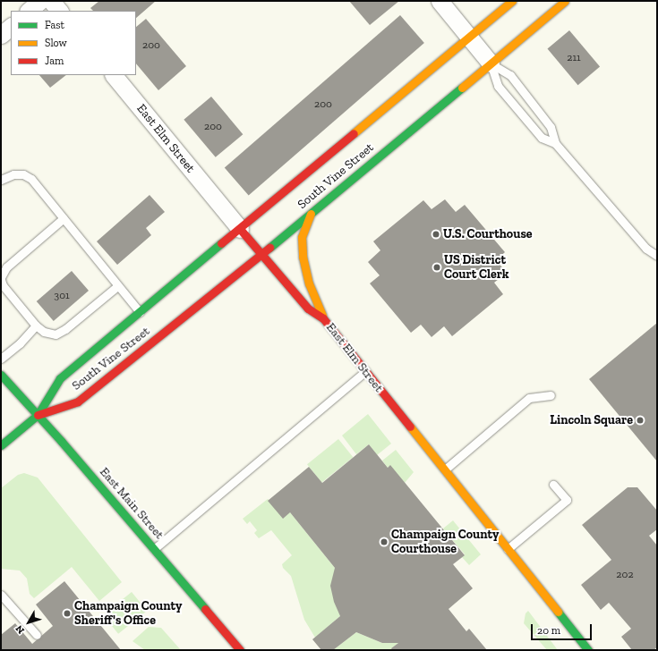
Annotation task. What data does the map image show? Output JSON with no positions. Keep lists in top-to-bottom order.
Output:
{
  "streets": {
    "main road": ["East Elm Street", "South Vine Street", "East Main Street"]
  },
  "crossings": [
    ["East Elm Street", "South Vine Street"],
    ["South Vine Street", "East Main Street"]
  ],
  "places": [
    "U.S. Courthouse",
    "US District Court Clerk",
    "Lincoln Square",
    "Champaign County Courthouse",
    "Champaign County Sheriff's Office"
  ],
  "house_numbers": [
    "200",
    "211",
    "200",
    "200",
    "301",
    "202"
  ],
  "legend": ["Fast", "Slow", "Jam"],
  "scale_bar": "20 m",
  "north": "bottom left"
}
